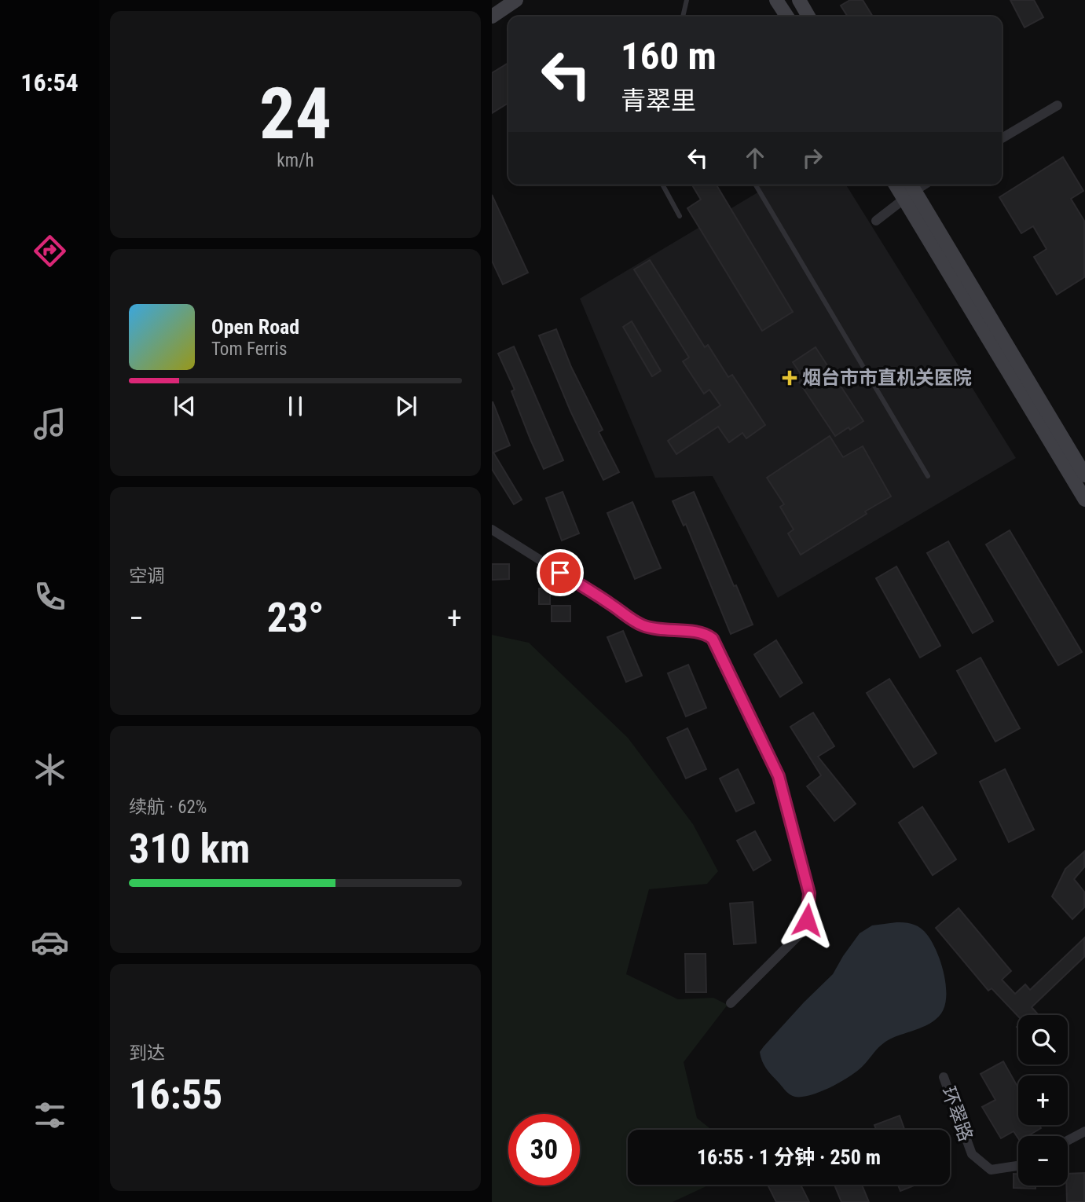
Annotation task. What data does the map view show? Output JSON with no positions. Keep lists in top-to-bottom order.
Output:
{
  "streets": {
    "street": ["环翠路"]
  },
  "places": {
    "health": ["烟台市市直机关医院"]
  },
  "page": {
    "tabs": "16:54",
    "tile": [
      ["24", "km/h"],
      "空调",
      ["续航 · 62%", "310 km"],
      ["到达", "16:55"]
    ],
    "turn": ["160 m", "青翠里"],
    "song": ["Open Road", "Tom Ferris"],
    "heat": ["−", "23°", "+"],
    "map_buttons": ["+", "−"],
    "limit": "30",
    "trip": "16:55 · 1 分钟 · 250 m"
  }
}
